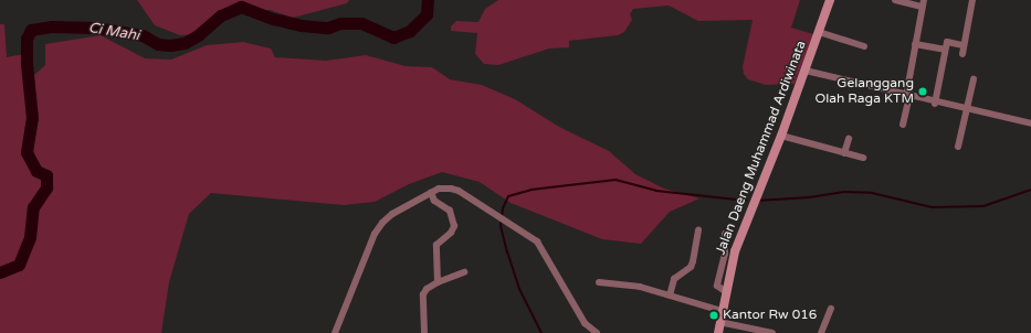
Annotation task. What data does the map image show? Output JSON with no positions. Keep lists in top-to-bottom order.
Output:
{
  "streets": {
    "main road": ["Jalan Daeng Muhammad Ardiwinata"]
  },
  "water": ["Ci Mahi"],
  "places": ["Gelanggang Olah Raga KTM", "Kantor Rw 016"]
}
